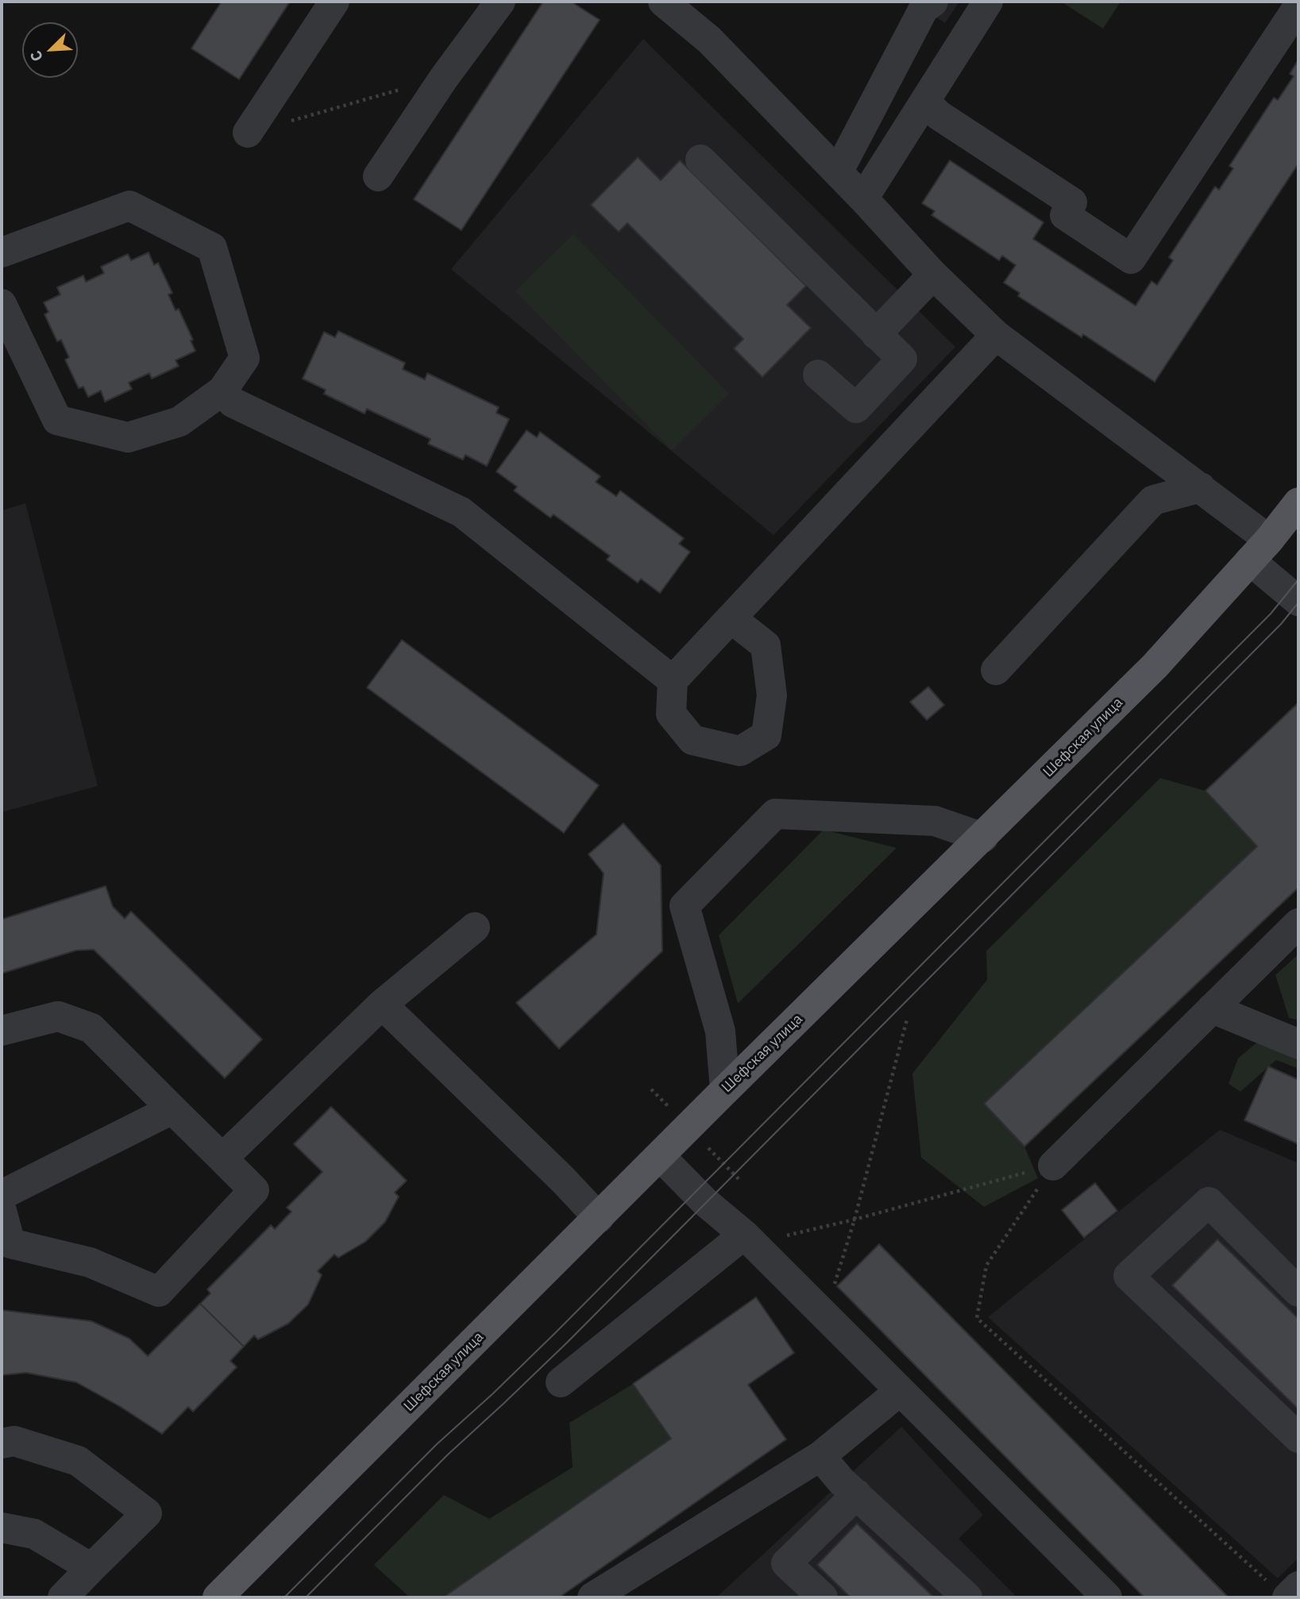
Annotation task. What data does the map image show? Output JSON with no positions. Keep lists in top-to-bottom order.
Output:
{
  "streets": {
    "main road": ["Шефская улица"]
  },
  "north": "bottom left"
}
